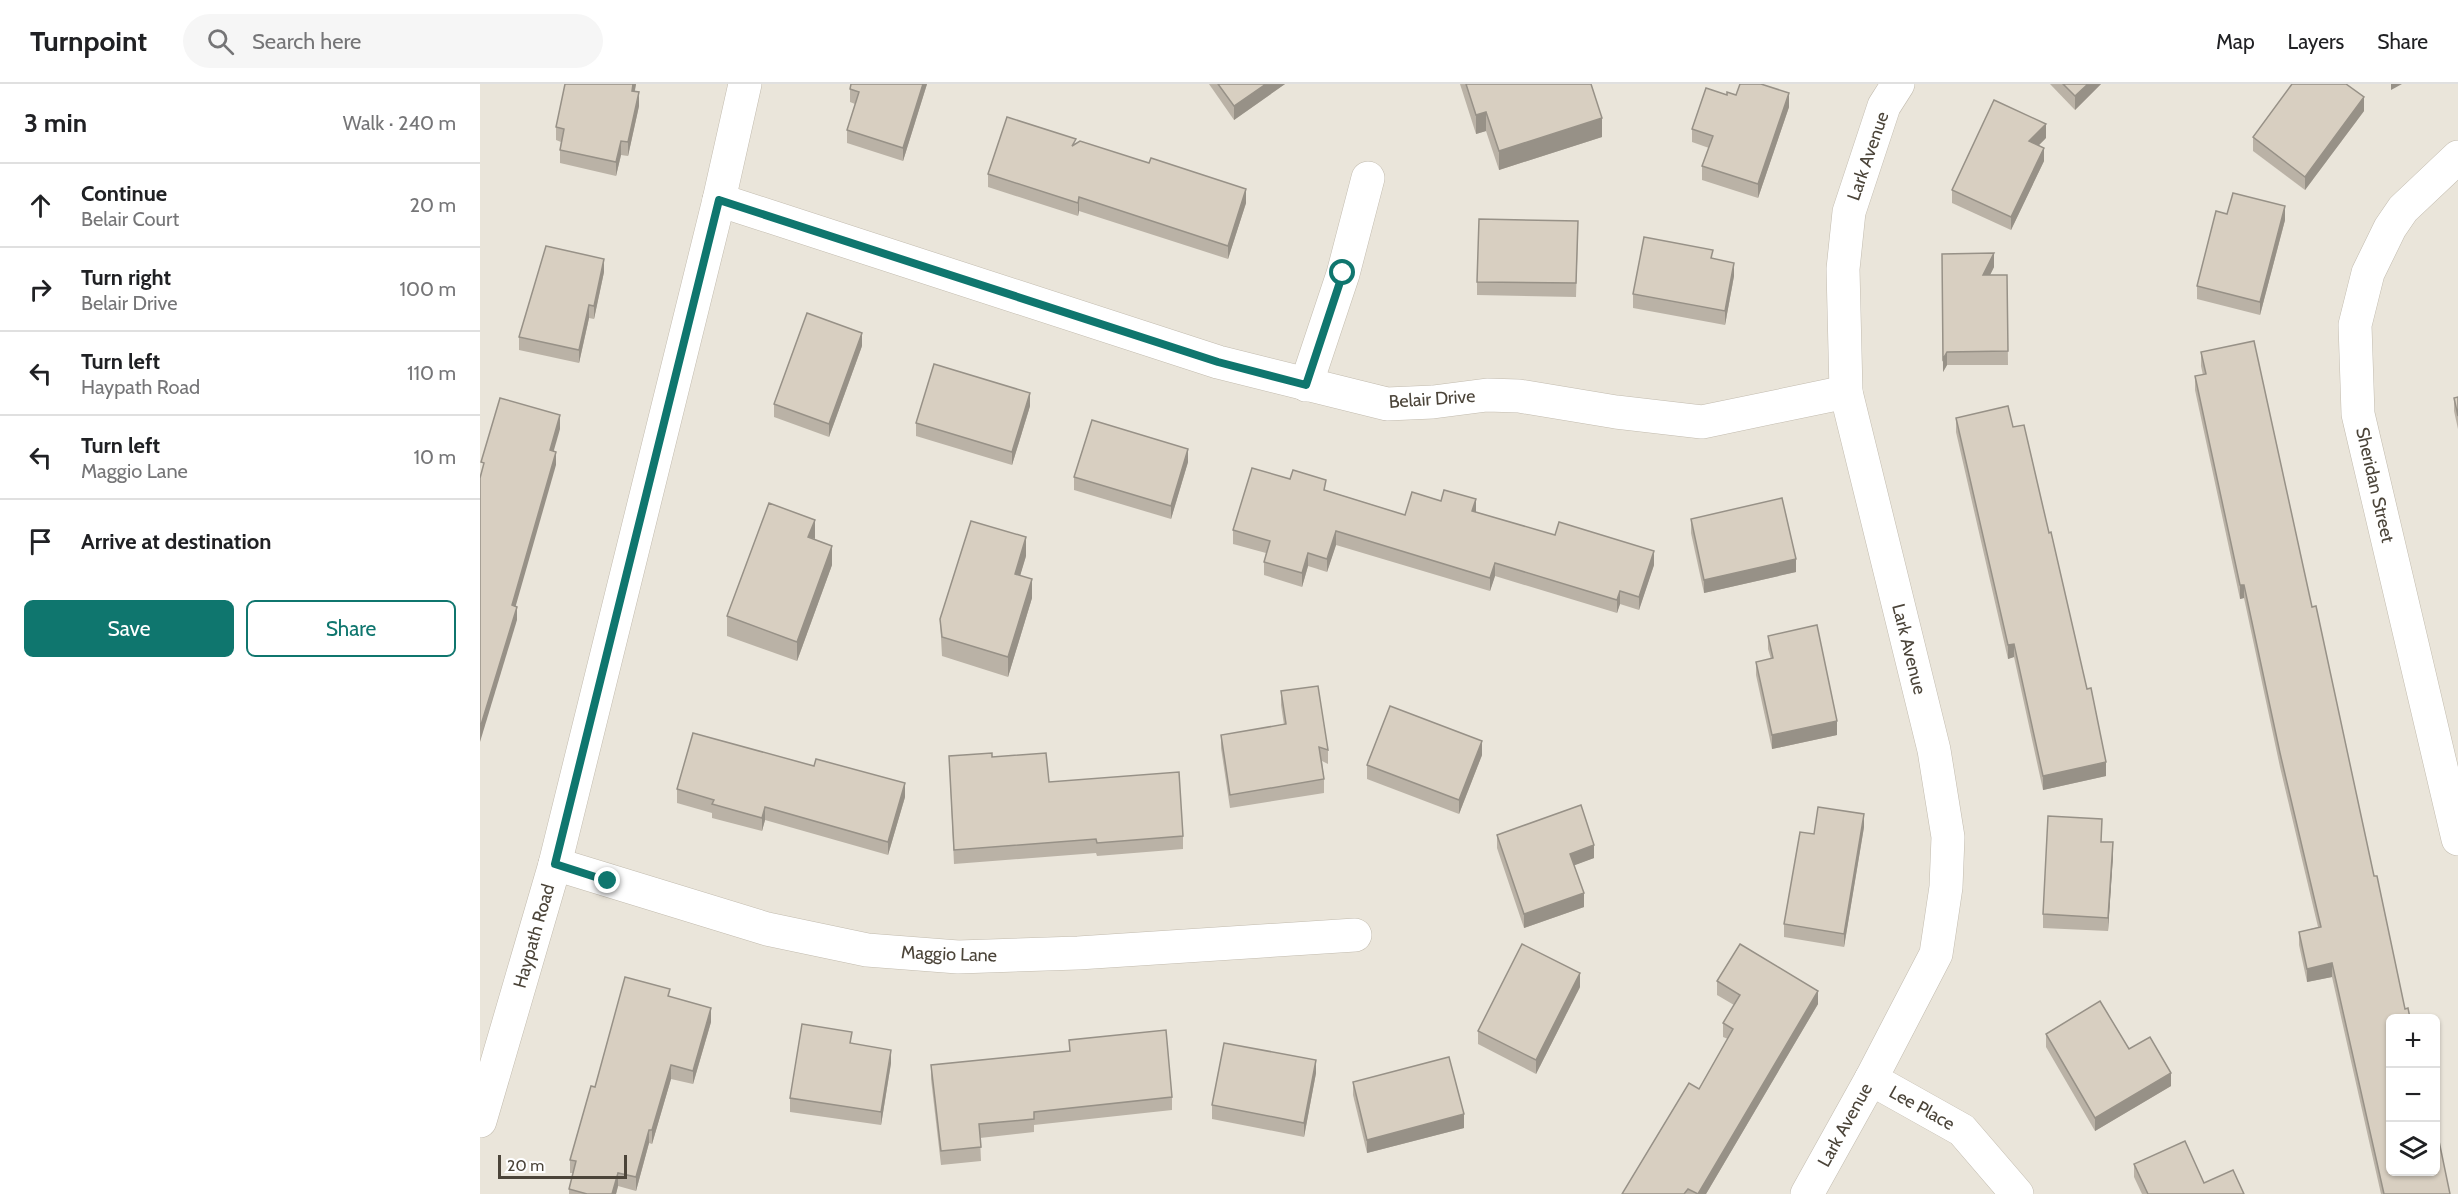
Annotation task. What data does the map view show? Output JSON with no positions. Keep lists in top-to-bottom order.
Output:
{
  "streets": {
    "street": [
      "Lark Avenue",
      "Belair Drive",
      "Sheridan Street",
      "Haypath Road",
      "Maggio Lane",
      "Lee Place"
    ]
  },
  "crossings": [
    ["Lark Avenue", "Belair Drive"],
    ["Lark Avenue", "Lee Place"],
    ["Belair Drive", "Haypath Road"],
    ["Haypath Road", "Maggio Lane"]
  ],
  "scale_bar": "20 m",
  "page": {
    "header": "Turnpoint",
    "search": "Search here",
    "nav": ["Map", "Layers", "Share"],
    "heading": ["3 min", "Walk · 240 m"],
    "list": [
      ["Continue", "Belair Court", "20 m"],
      ["Turn right", "Belair Drive", "100 m"],
      ["Turn left", "Haypath Road", "110 m"],
      ["Turn left", "Maggio Lane", "10 m"],
      "Arrive at destination"
    ],
    "buttons": ["Save", "Share"],
    "map_buttons": ["+", "−"],
    "scale": "20 m"
  }
}
